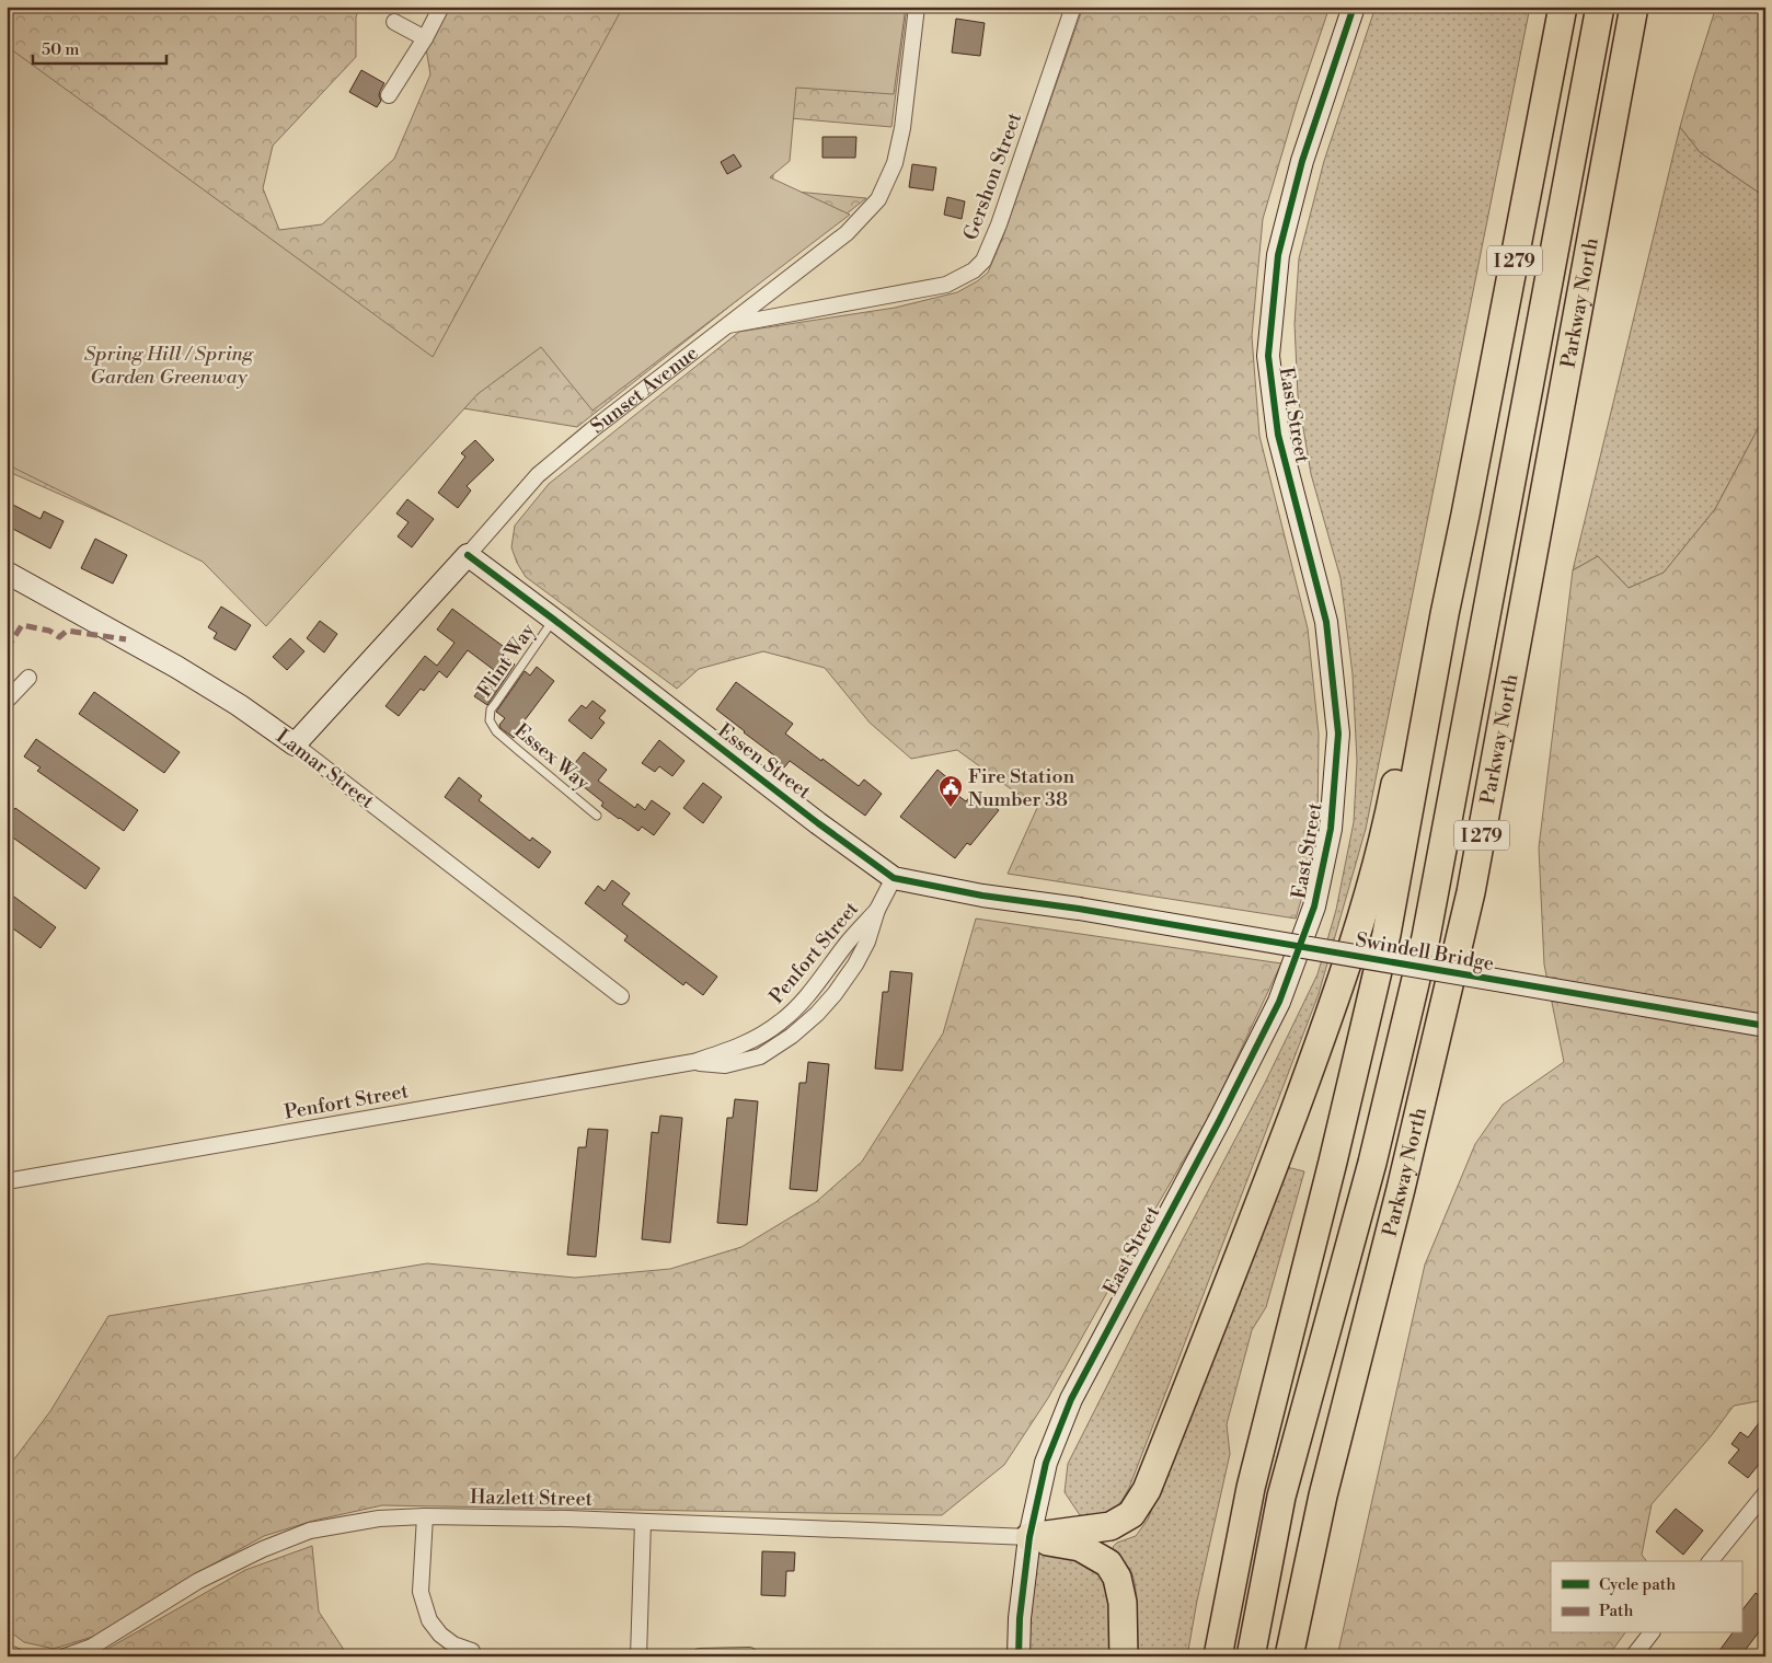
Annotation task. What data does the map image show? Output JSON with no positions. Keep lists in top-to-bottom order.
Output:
{
  "streets": {
    "highway": ["I 279", "Parkway North"],
    "street": [
      "Gershon Street",
      "Sunset Avenue",
      "East Street",
      "Essen Street",
      "Lamar Street",
      "Swindell Bridge",
      "Penfort Street",
      "Hazlett Street"
    ],
    "lane": ["Flint Way", "Essex Way"]
  },
  "crossings": [
    ["Gershon Street", "Sunset Avenue"],
    ["Sunset Avenue", "Essen Street"],
    ["Sunset Avenue", "Lamar Street"],
    ["East Street", "Hazlett Street"],
    ["Flint Way", "Essex Way"],
    ["Flint Way", "Essen Street"],
    ["Essen Street", "Swindell Bridge"],
    ["Essen Street", "Penfort Street"]
  ],
  "parks": ["Spring Hill / Spring Garden Greenway"],
  "places": {
    "public building": ["Fire Station Number 38"]
  },
  "legend": ["Cycle path", "Path"],
  "scale_bar": "50 m"
}
